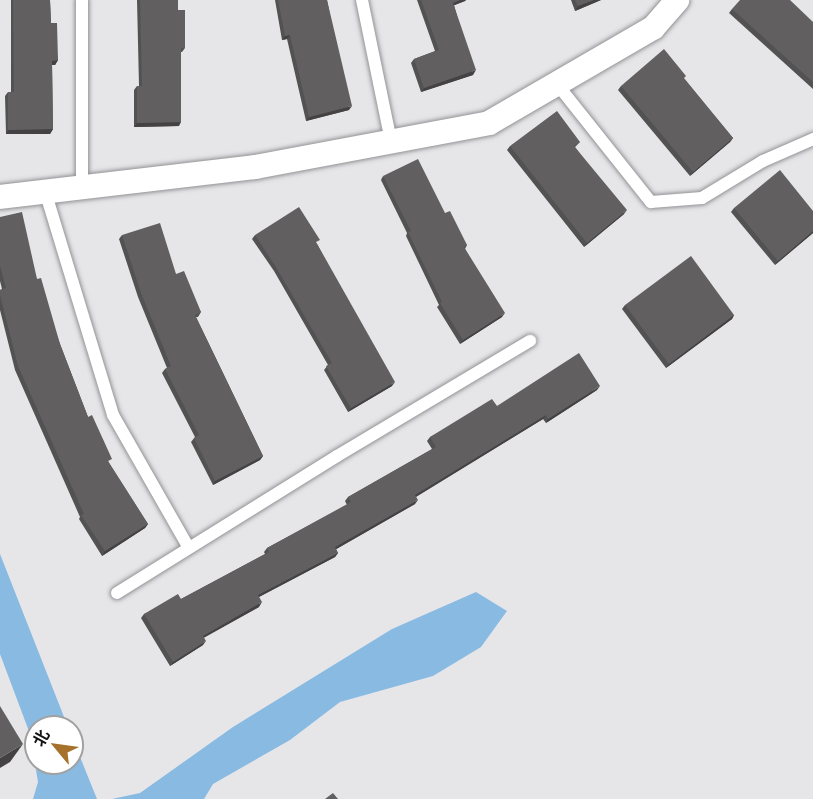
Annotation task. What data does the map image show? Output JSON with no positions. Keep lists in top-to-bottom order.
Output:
{
  "north": "top left"
}
